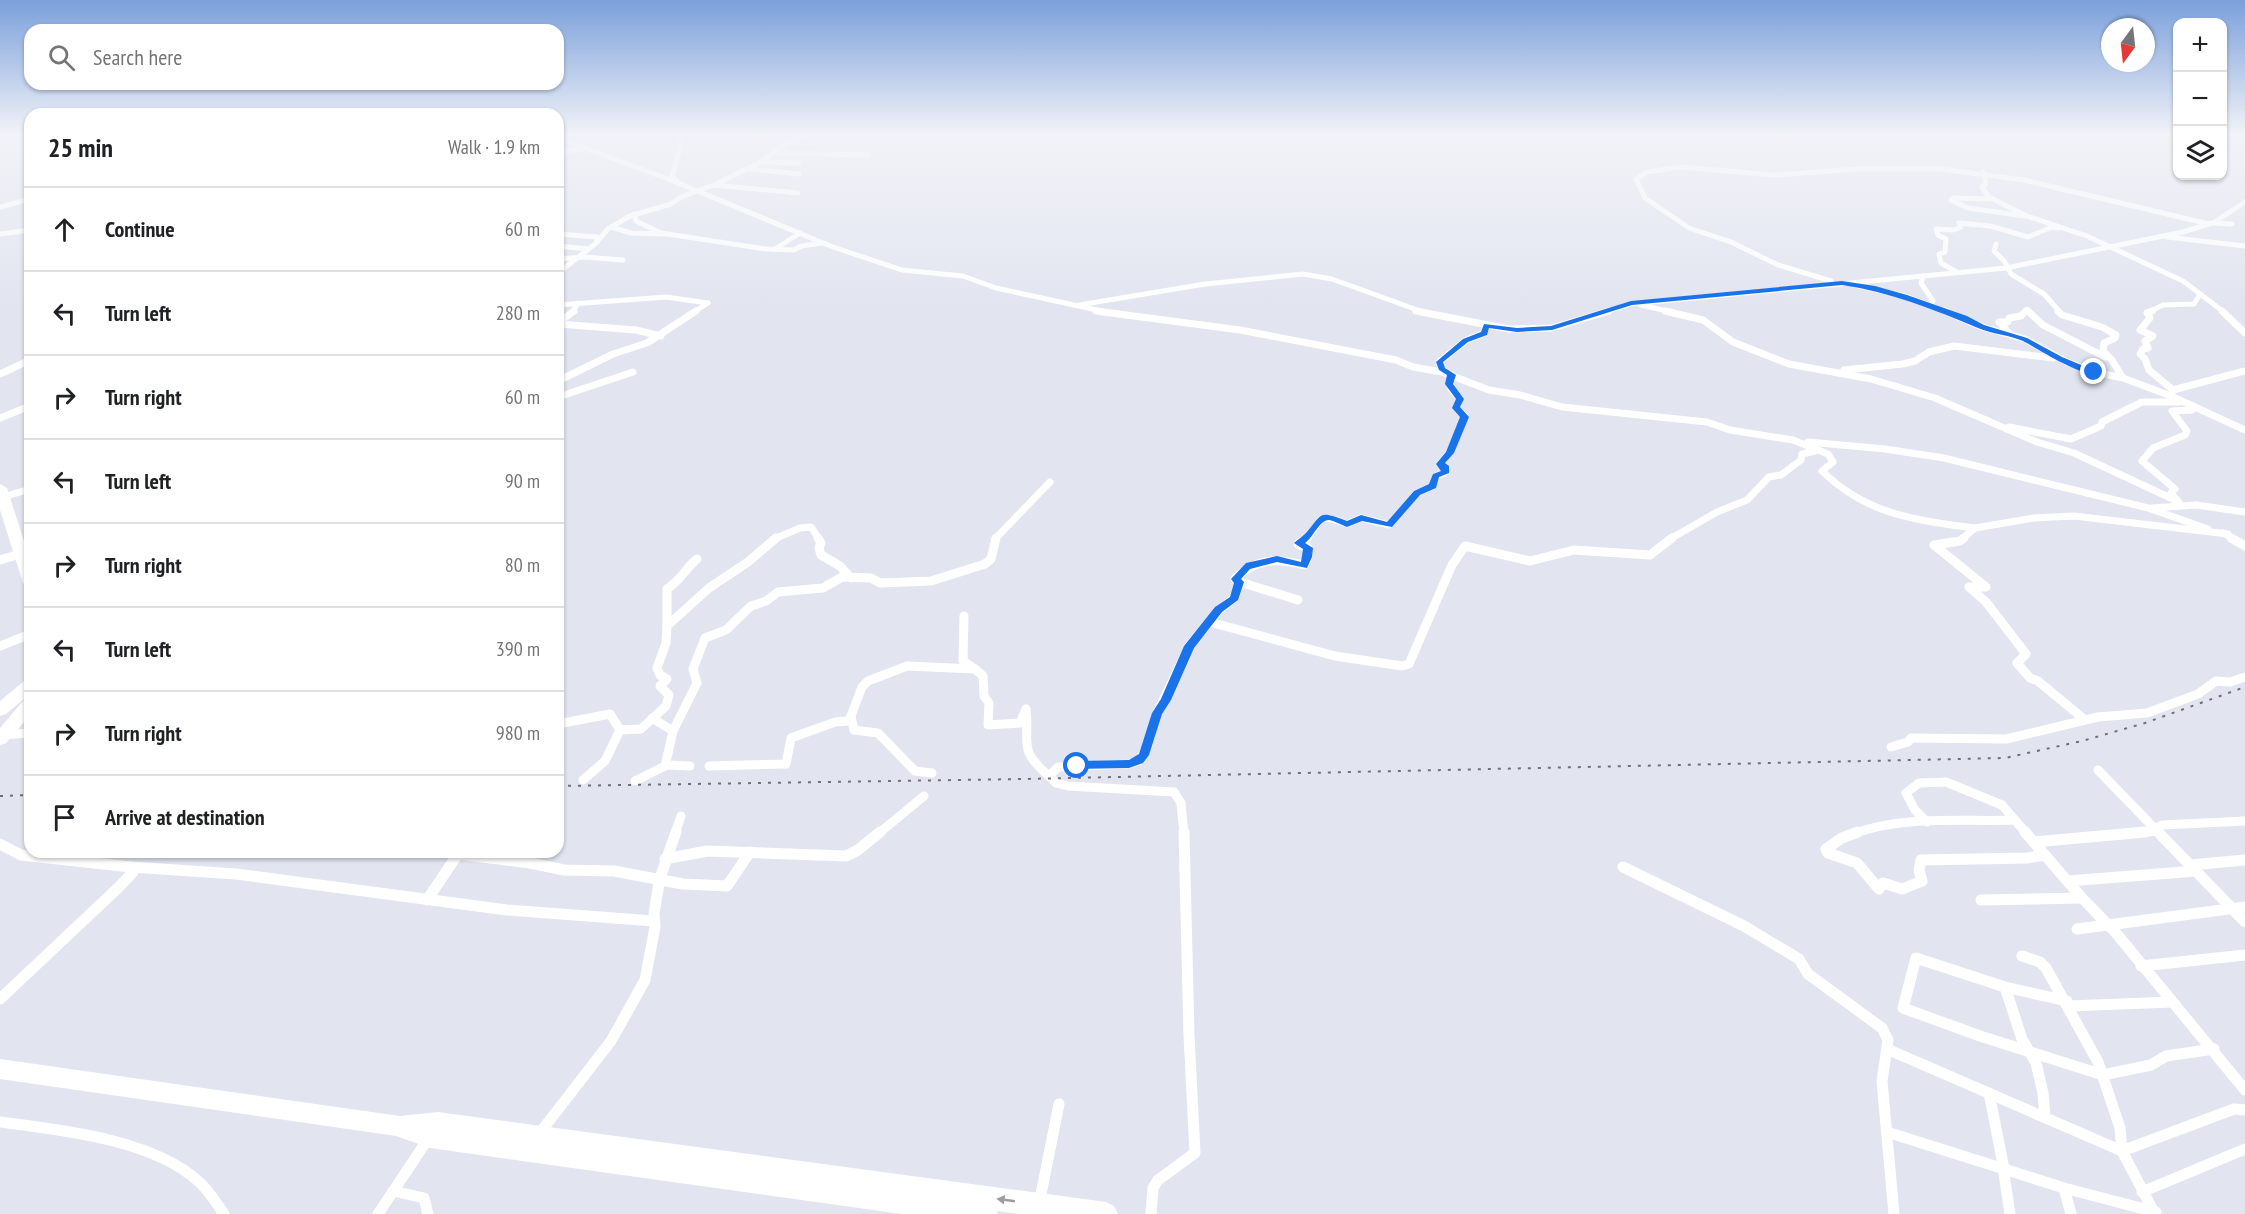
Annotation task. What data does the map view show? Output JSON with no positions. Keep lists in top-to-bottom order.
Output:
{
  "north": "bottom",
  "page": {
    "map_buttons": ["+", "−"],
    "search": "Search here",
    "heading": ["25 min", "Walk · 1.9 km"],
    "list": [
      ["Continue", "60 m"],
      ["Turn left", "280 m"],
      ["Turn right", "60 m"],
      ["Turn left", "90 m"],
      ["Turn right", "80 m"],
      ["Turn left", "390 m"],
      ["Turn right", "980 m"],
      "Arrive at destination"
    ]
  }
}
